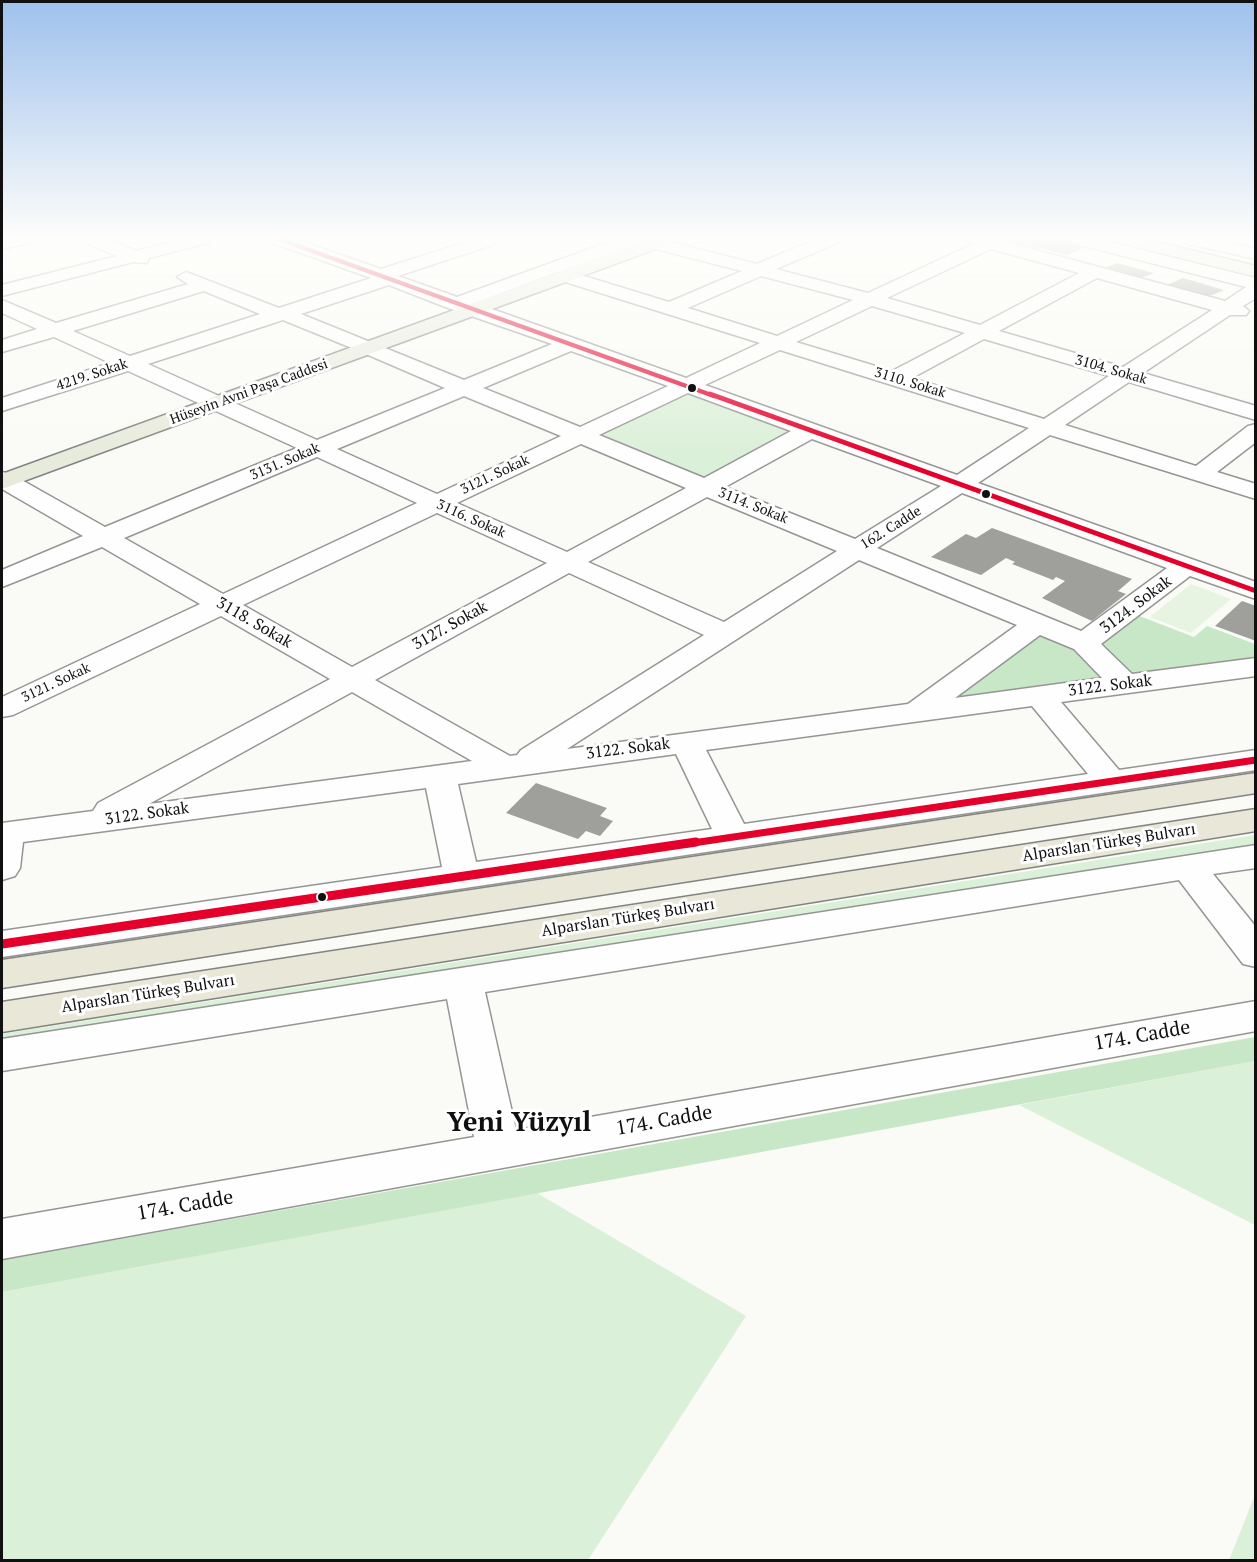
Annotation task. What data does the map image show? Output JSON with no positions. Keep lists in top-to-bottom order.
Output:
{
  "streets": {
    "highway": ["Alparslan Türkeş Bulvarı"],
    "main road": ["Hüseyin Avni Paşa Caddesi"],
    "street": [
      "3104. Sokak",
      "4219. Sokak",
      "3110. Sokak",
      "3131. Sokak",
      "3121. Sokak",
      "3114. Sokak",
      "3116. Sokak",
      "162. Cadde",
      "3124. Sokak",
      "3118. Sokak",
      "3127. Sokak",
      "3122. Sokak",
      "174. Cadde"
    ]
  },
  "crossings": [
    ["3104. Sokak", "162. Cadde"],
    ["4219. Sokak", "3114. Sokak"],
    ["4219. Sokak", "3116. Sokak"],
    ["3110. Sokak", "3121. Sokak"],
    ["3110. Sokak", "162. Cadde"],
    ["Hüseyin Avni Paşa Caddesi", "3114. Sokak"],
    ["Hüseyin Avni Paşa Caddesi", "3116. Sokak"],
    ["Hüseyin Avni Paşa Caddesi", "3118. Sokak"],
    ["3131. Sokak", "3114. Sokak"],
    ["3131. Sokak", "3116. Sokak"],
    ["3131. Sokak", "3118. Sokak"],
    ["3121. Sokak", "3114. Sokak"],
    ["3121. Sokak", "3116. Sokak"],
    ["3121. Sokak", "3118. Sokak"],
    ["3114. Sokak", "162. Cadde"],
    ["3114. Sokak", "3124. Sokak"],
    ["3114. Sokak", "3127. Sokak"],
    ["3114. Sokak", "3122. Sokak"],
    ["3116. Sokak", "162. Cadde"],
    ["3116. Sokak", "3127. Sokak"],
    ["162. Cadde", "3118. Sokak"],
    ["162. Cadde", "3122. Sokak"],
    ["3118. Sokak", "3127. Sokak"],
    ["3118. Sokak", "3122. Sokak"],
    ["3127. Sokak", "3122. Sokak"]
  ],
  "districts": ["Yeni Yüzyıl"]
}
